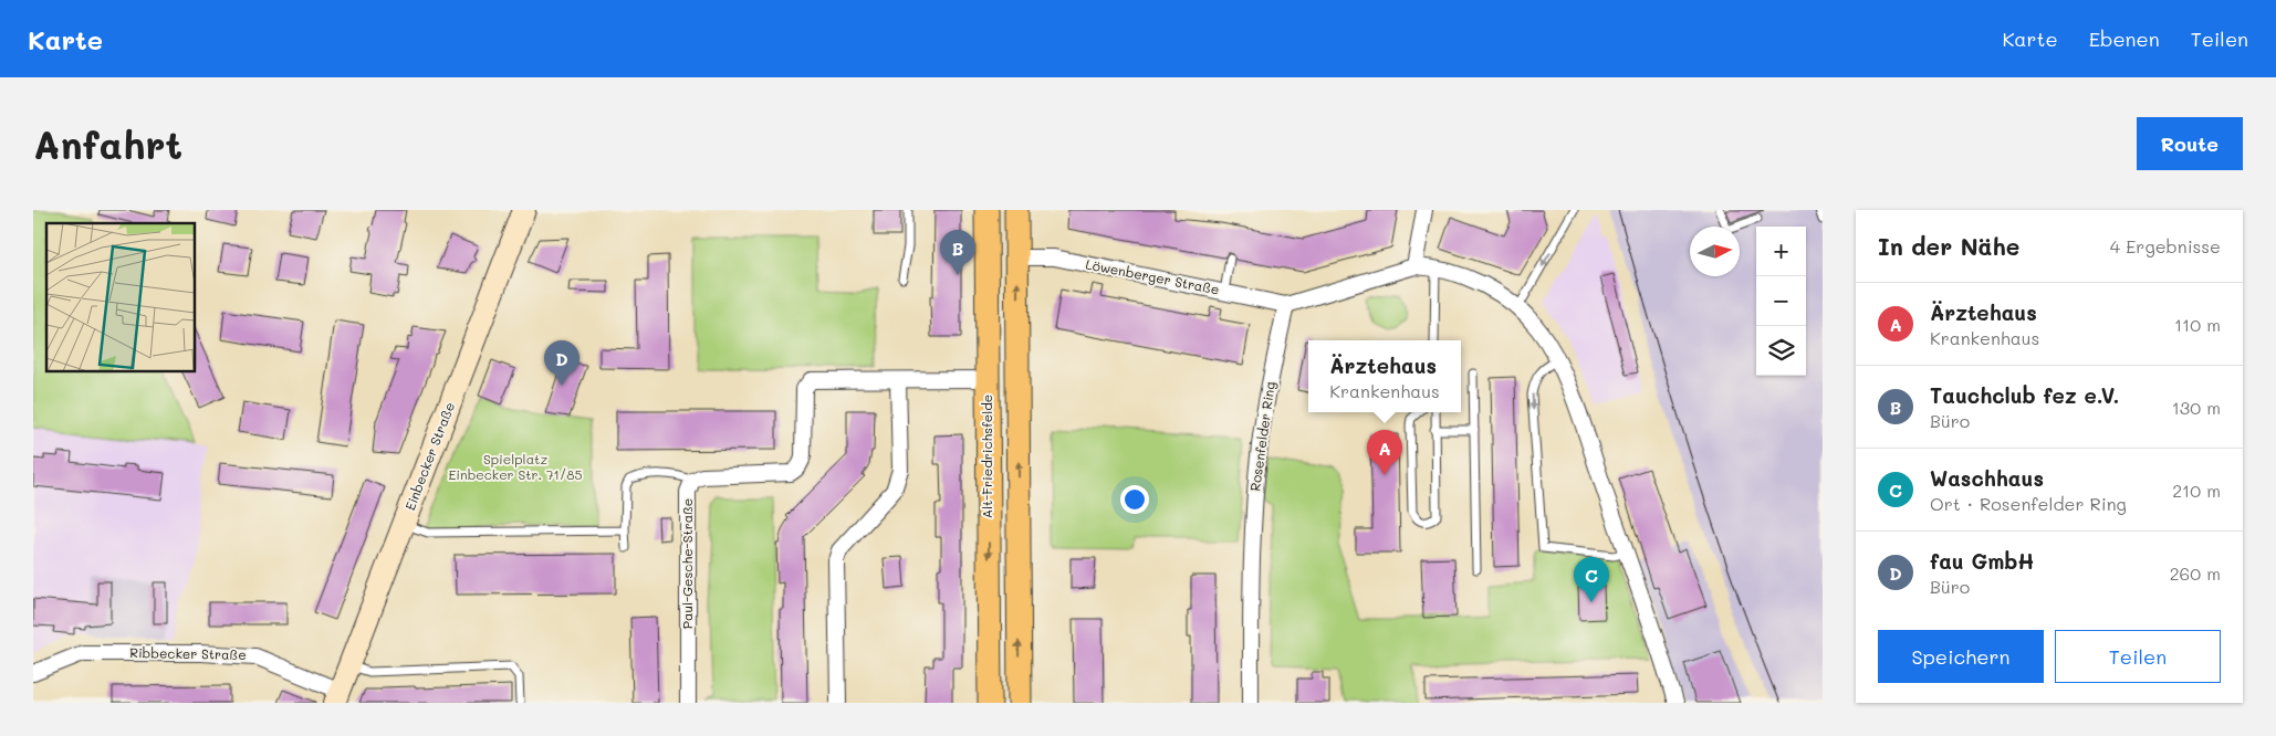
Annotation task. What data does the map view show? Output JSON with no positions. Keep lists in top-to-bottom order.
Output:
{
  "streets": {
    "main road": ["Alt-Friedrichsfelde"],
    "street": [
      "Löwenberger Straße",
      "Rosenfelder Ring",
      "Einbecker Straße",
      "Paul-Gesche-Straße",
      "Ribbecker Straße"
    ]
  },
  "crossings": [
    ["Löwenberger Straße", "Rosenfelder Ring"],
    ["Einbecker Straße", "Ribbecker Straße"],
    ["Alt-Friedrichsfelde", "Paul-Gesche-Straße"]
  ],
  "parks": ["Spielplatz Einbecker Str. 71/85"],
  "north": "right",
  "page": {
    "header": "Karte",
    "nav": ["Karte", "Ebenen", "Teilen"],
    "buttons": [
      "Route",
      ["Speichern", "Teilen"]
    ],
    "title": "Anfahrt",
    "heading": ["In der Nähe", "4 Ergebnisse"],
    "map_buttons": ["+", "−"],
    "pins": [
      "B",
      "D",
      "A",
      "C"
    ],
    "list": [
      {
        "mark": "A",
        "name": "Ärztehaus",
        "note": "Krankenhaus",
        "value": "110 m"
      },
      {
        "mark": "B",
        "name": "Tauchclub fez e.V.",
        "note": "Büro",
        "value": "130 m"
      },
      {
        "mark": "C",
        "name": "Waschhaus",
        "note": "Ort · Rosenfelder Ring",
        "value": "210 m"
      },
      {
        "mark": "D",
        "name": "fau GmbH",
        "note": "Büro",
        "value": "260 m"
      }
    ],
    "popup": ["Ärztehaus", "Krankenhaus"]
  }
}
